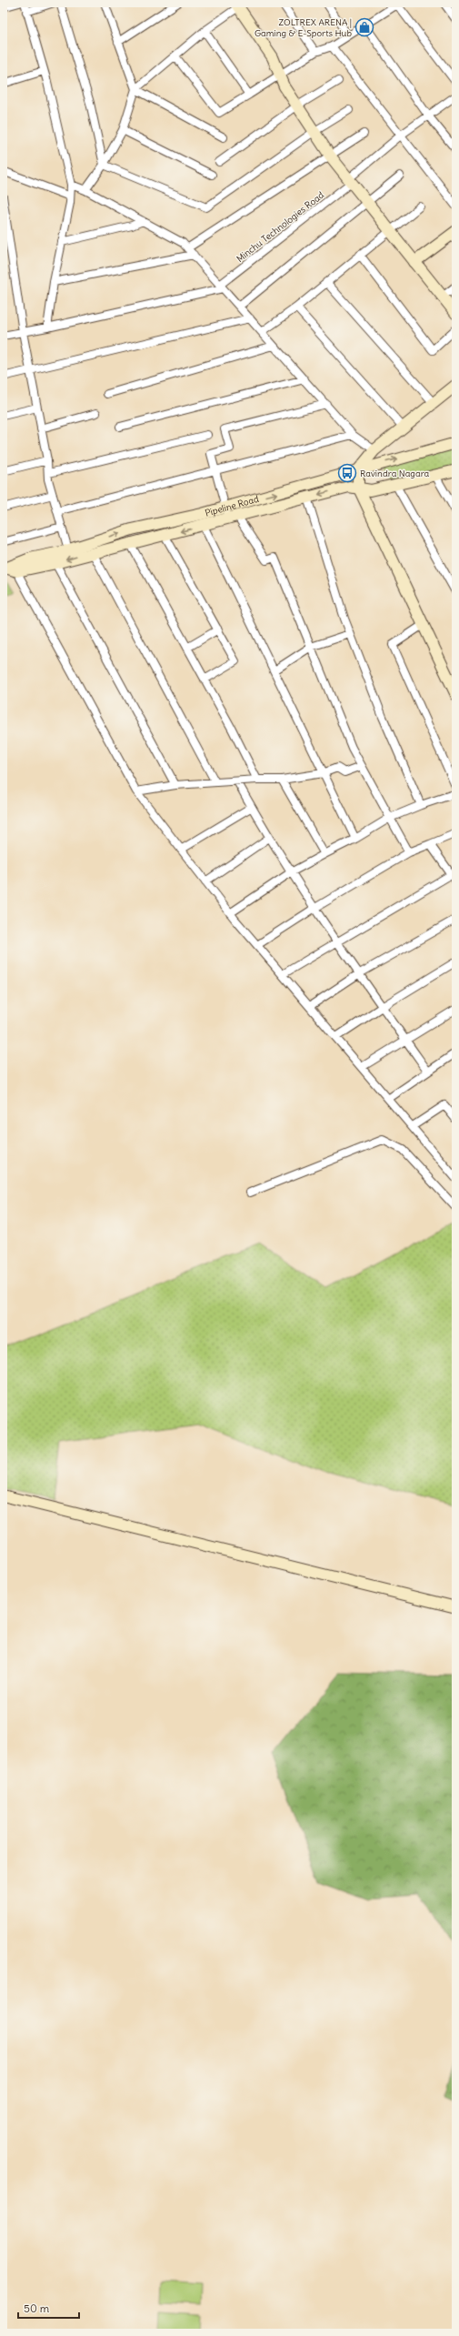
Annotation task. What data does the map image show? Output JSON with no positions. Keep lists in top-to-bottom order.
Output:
{
  "streets": {
    "street": ["Minchu Technologies Road", "Pipeline Road"]
  },
  "places": {
    "shop": ["ZOLTREX ARENA | Gaming & E-Sports Hub"],
    "bus stop": ["Ravindra Nagara"]
  },
  "scale_bar": "50 m"
}
